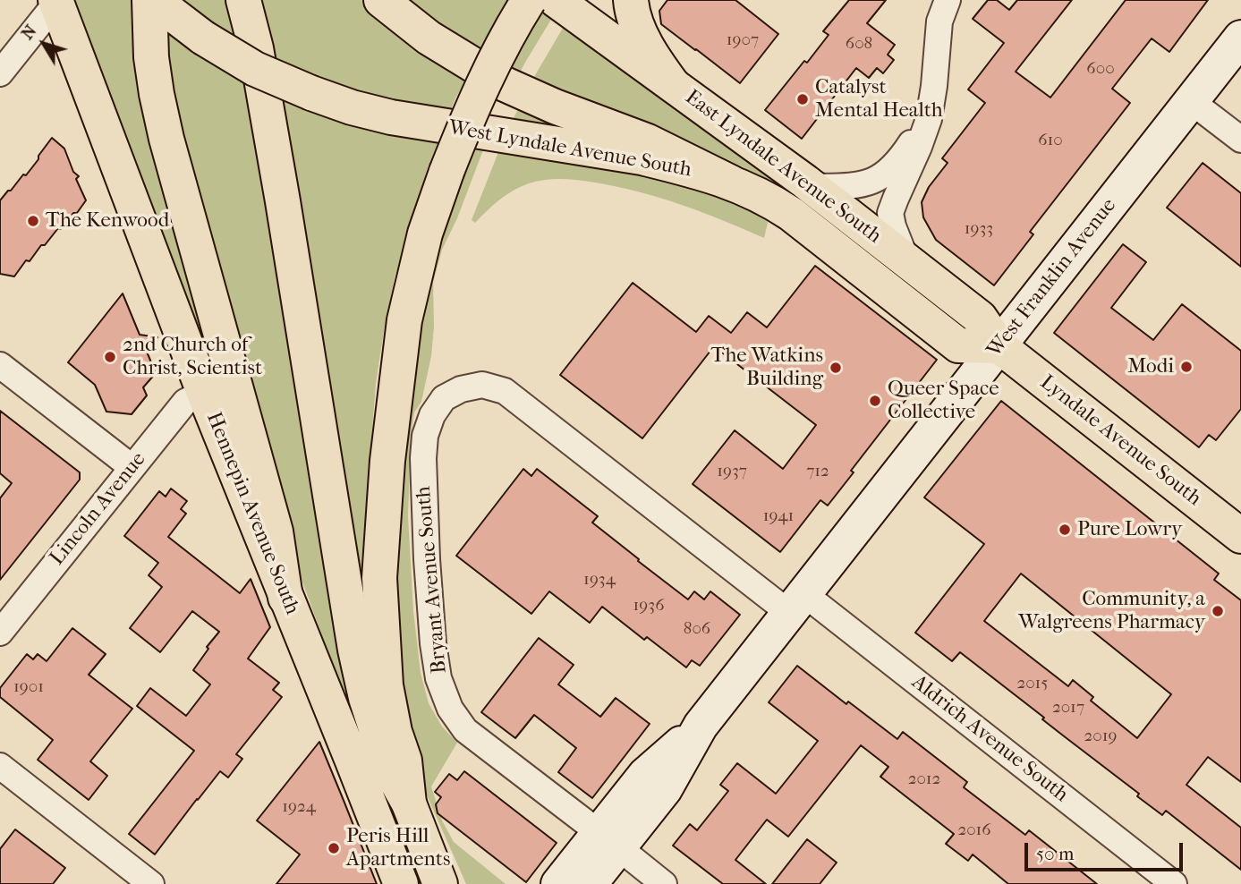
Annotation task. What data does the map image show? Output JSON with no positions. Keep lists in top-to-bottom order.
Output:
{
  "streets": {
    "main road": [
      "West Lyndale Avenue South",
      "East Lyndale Avenue South",
      "West Franklin Avenue",
      "Lyndale Avenue South",
      "Hennepin Avenue South"
    ],
    "street": ["Lincoln Avenue", "Bryant Avenue South", "Aldrich Avenue South"]
  },
  "crossings": [
    ["West Lyndale Avenue South", "East Lyndale Avenue South"],
    ["West Lyndale Avenue South", "West Franklin Avenue"],
    ["West Lyndale Avenue South", "Lyndale Avenue South"],
    ["East Lyndale Avenue South", "West Franklin Avenue"],
    ["East Lyndale Avenue South", "Lyndale Avenue South"],
    ["West Franklin Avenue", "Lyndale Avenue South"],
    ["West Franklin Avenue", "Bryant Avenue South"],
    ["West Franklin Avenue", "Aldrich Avenue South"],
    ["Lincoln Avenue", "Hennepin Avenue South"],
    ["Bryant Avenue South", "Aldrich Avenue South"]
  ],
  "places": [
    "Catalyst Mental Health",
    "The Kenwood",
    "2nd Church of Christ, Scientist",
    "Modi",
    "The Watkins Building",
    "Queer Space Collective",
    "Pure Lowry",
    "Community, a Walgreens Pharmacy",
    "Peris Hill Apartments"
  ],
  "house_numbers": [
    "1907",
    "608",
    "600",
    "610",
    "1933",
    "1937",
    "712",
    "1941",
    "1934",
    "1936",
    "806",
    "2015",
    "1901",
    "2017",
    "2019",
    "2012",
    "1924",
    "2016"
  ],
  "scale_bar": "50 m",
  "north": "top left"
}
